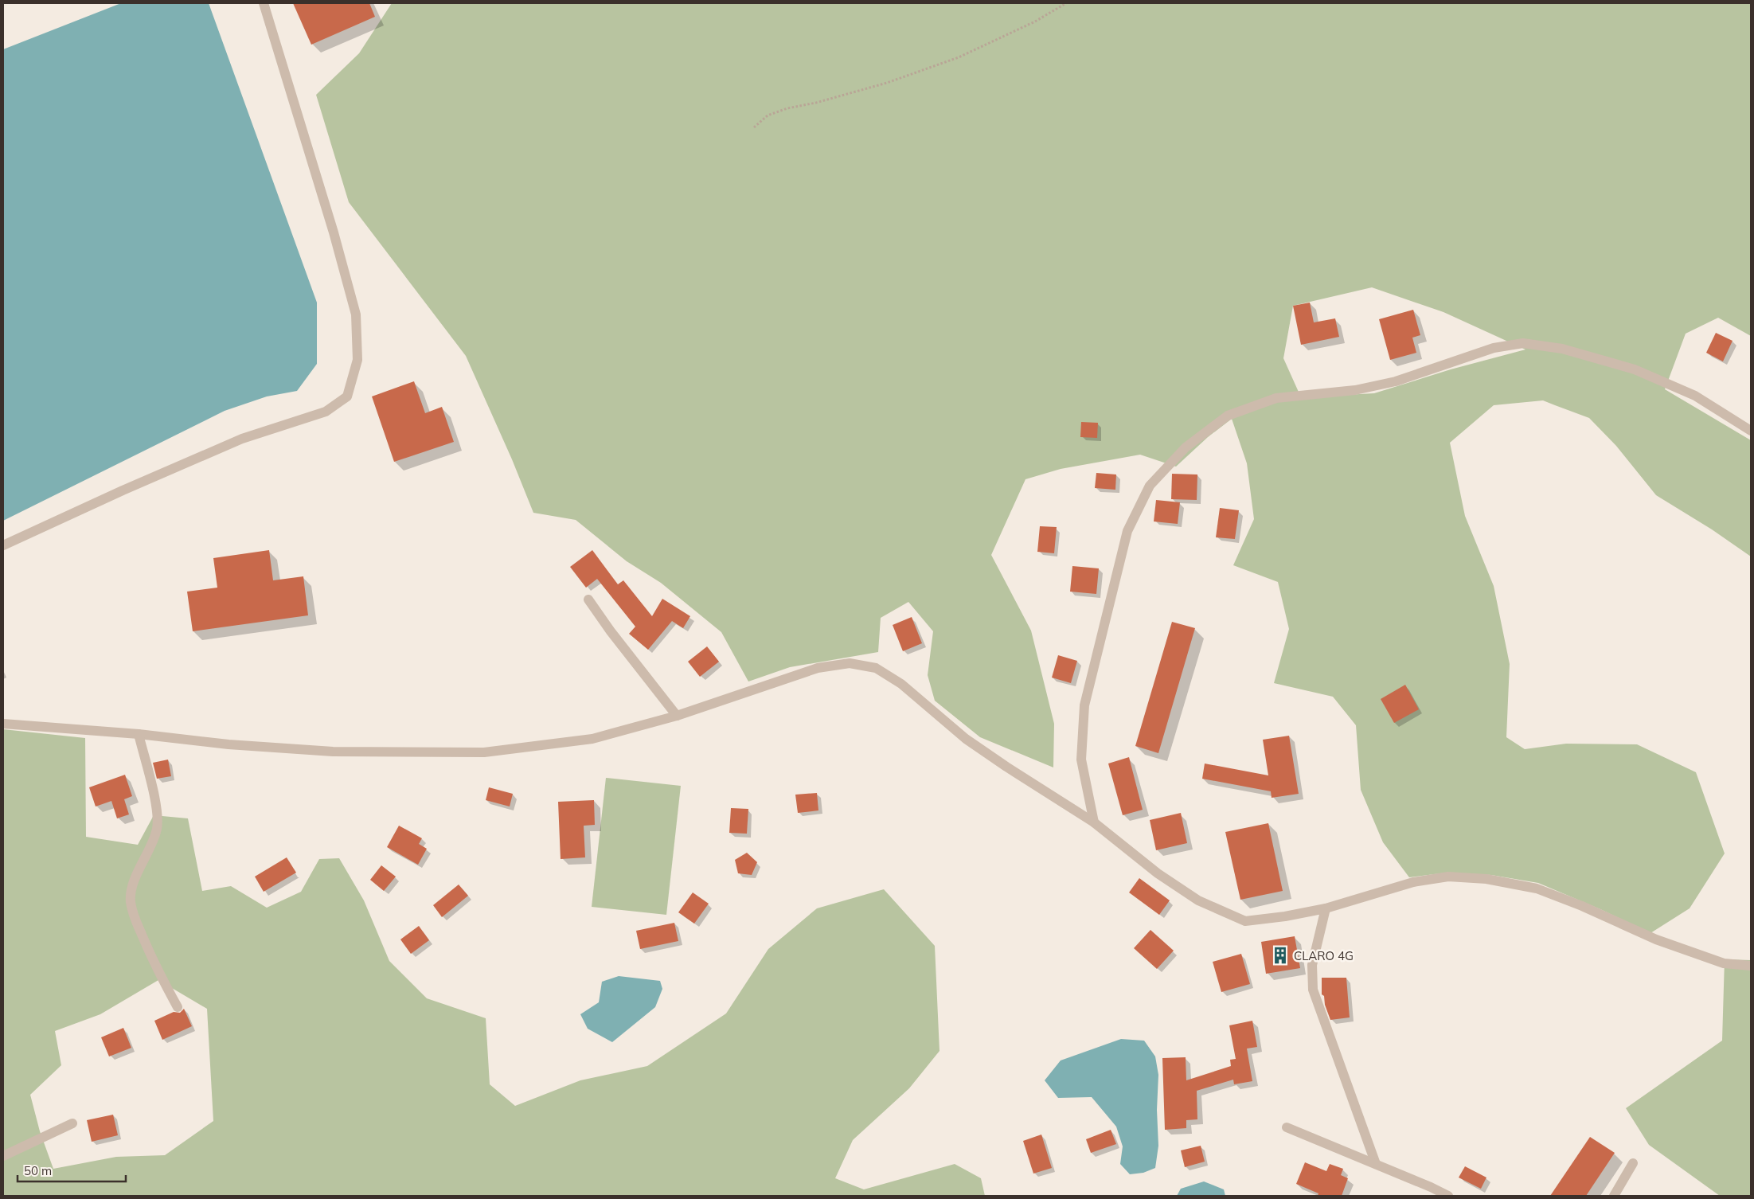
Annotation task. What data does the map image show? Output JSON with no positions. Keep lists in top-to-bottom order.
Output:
{
  "places": {
    "building": ["CLARO 4G"]
  },
  "scale_bar": "50 m"
}
